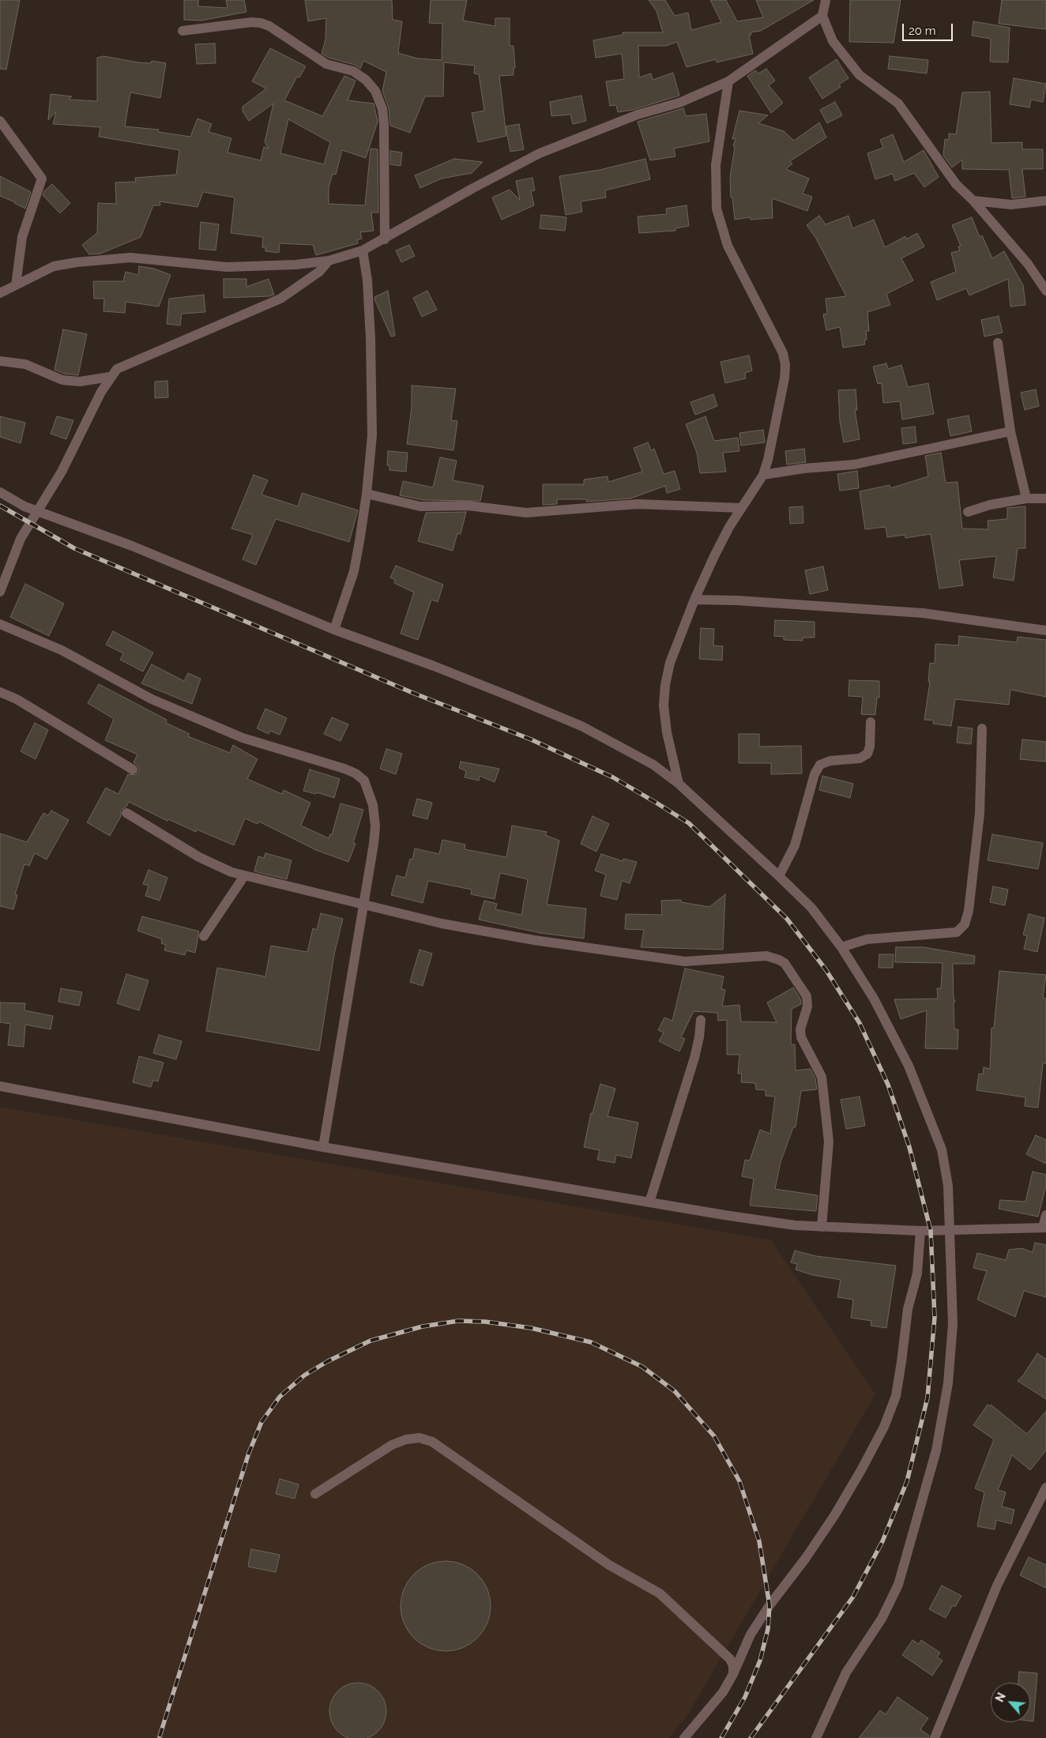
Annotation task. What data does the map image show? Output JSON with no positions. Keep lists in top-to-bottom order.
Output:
{
  "scale_bar": "20 m",
  "north": "top left"
}
